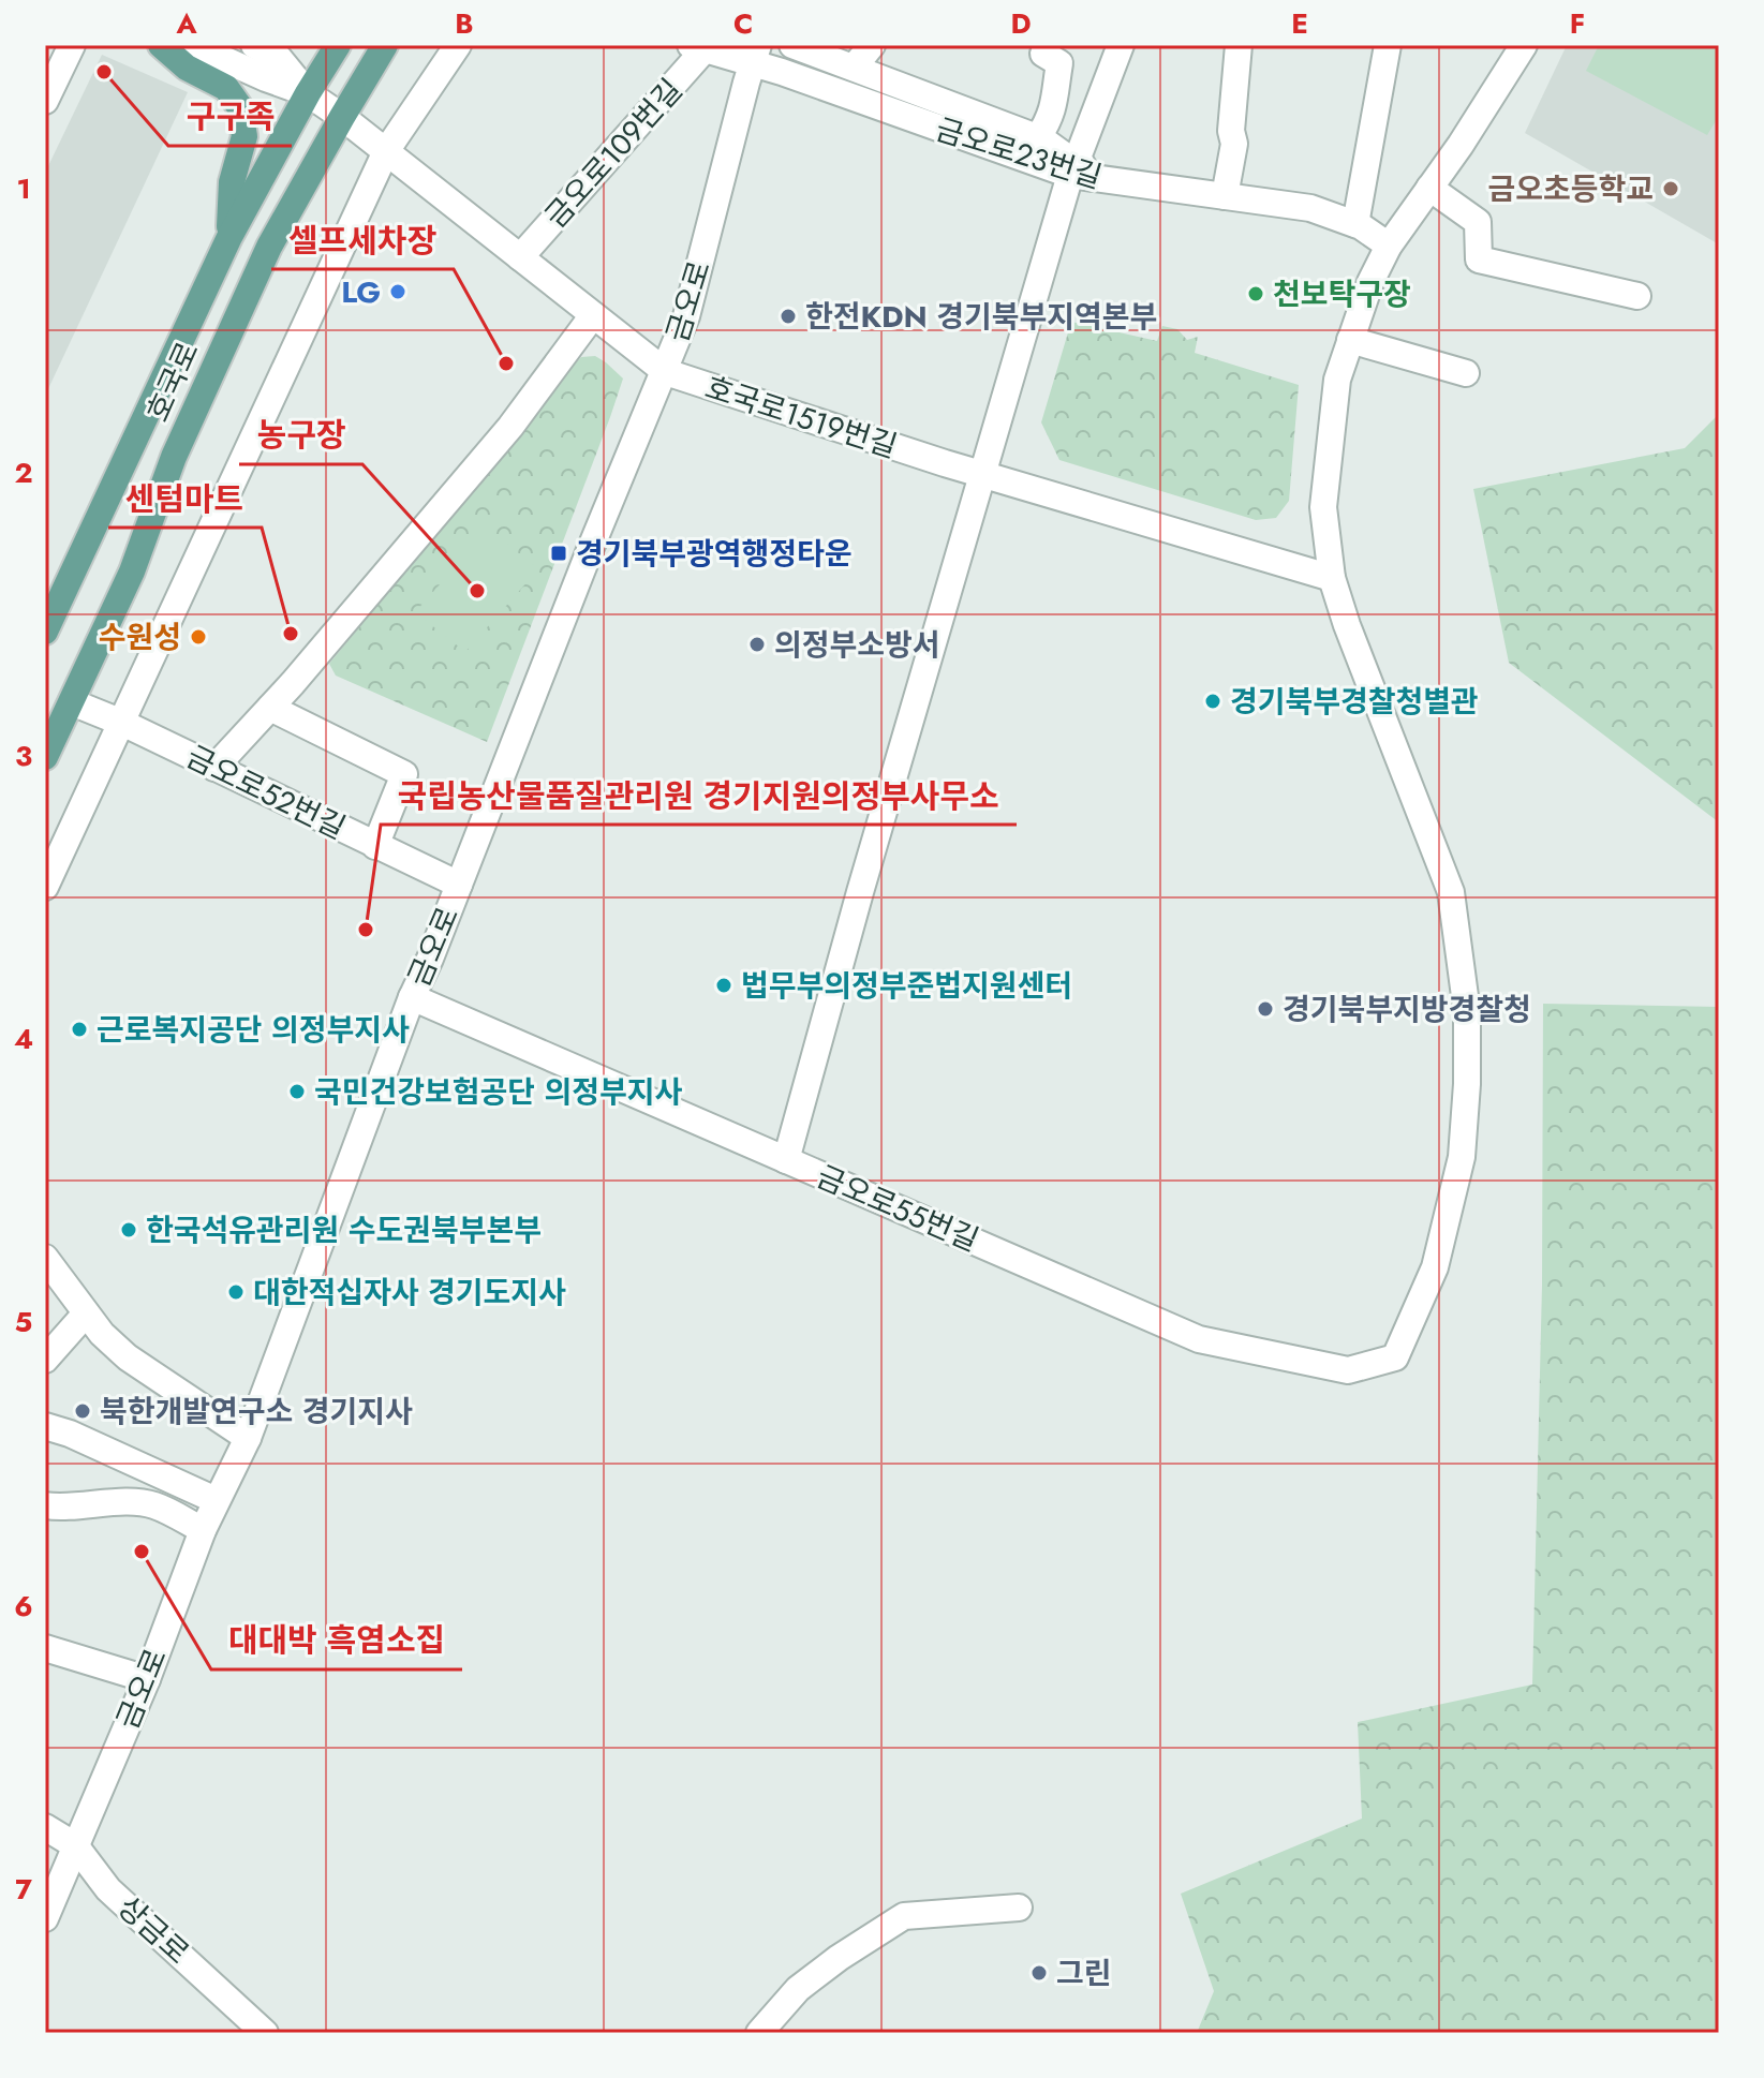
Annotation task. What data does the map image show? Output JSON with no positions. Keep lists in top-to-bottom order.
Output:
{
  "streets": {
    "main road": ["호국로"],
    "street": [
      "금오로109번길",
      "금오로23번길",
      "금오로",
      "호국로1519번길",
      "금오로52번길",
      "금오로55번길",
      "상금로"
    ]
  },
  "crossings": [
    ["금오로109번길", "호국로1519번길"],
    ["금오로23번길", "금오로"],
    ["금오로", "호국로1519번길"],
    ["금오로", "금오로52번길"],
    ["금오로", "금오로55번길"],
    ["금오로", "상금로"],
    ["호국로", "호국로1519번길"],
    ["호국로", "금오로52번길"],
    ["호국로1519번길", "금오로55번길"]
  ],
  "places": {
    "other": [
      "구구족",
      "금오초등학교",
      "LG",
      "천보탁구장",
      "한전KDN 경기북부지역본부",
      "셀프세차장",
      "농구장",
      "센텀마트",
      "수원성",
      "의정부소방서",
      "경기북부경찰청별관",
      "국립농산물품질관리원 경기지원의정부사무소",
      "법무부의정부준법지원센터",
      "경기북부지방경찰청",
      "근로복지공단 의정부지사",
      "국민건강보험공단 의정부지사",
      "한국석유관리원 수도권북부본부",
      "대한적십자사 경기도지사",
      "북한개발연구소 경기지사",
      "대대박 흑염소집",
      "그린"
    ],
    "transit": ["경기북부광역행정타운"]
  },
  "grid": {
    "columns": [
      "A",
      "B",
      "C",
      "D",
      "E",
      "F"
    ],
    "rows": [
      "1",
      "2",
      "3",
      "4",
      "5",
      "6",
      "7"
    ]
  }
}
